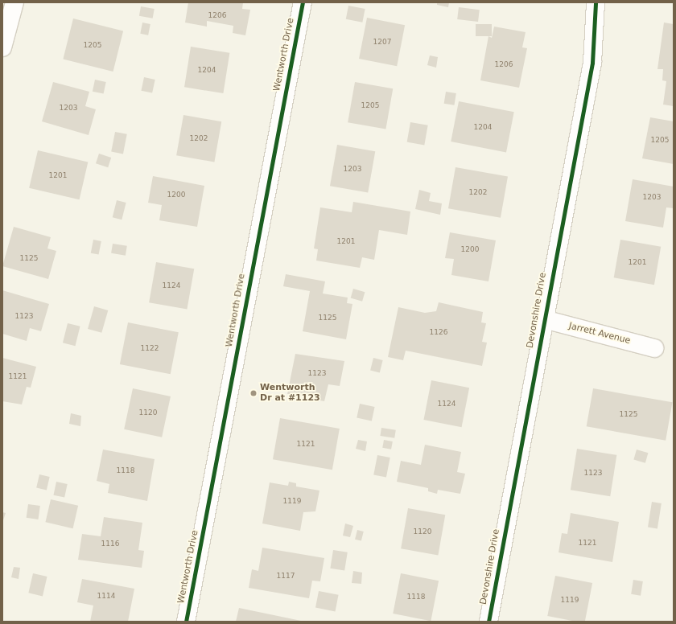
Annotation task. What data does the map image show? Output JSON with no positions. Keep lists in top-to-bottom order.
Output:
{
  "streets": {
    "street": ["Wentworth Drive", "Devonshire Drive", "Jarrett Avenue"]
  },
  "crossings": [
    ["Devonshire Drive", "Jarrett Avenue"]
  ],
  "places": ["Wentworth Dr at #1123"],
  "house_numbers": [
    "1206",
    "1207",
    "1205",
    "1206",
    "1204",
    "1205",
    "1203",
    "1204",
    "1202",
    "1205",
    "1203",
    "1201",
    "1202",
    "1200",
    "1203",
    "1201",
    "1200",
    "1125",
    "1201",
    "1124",
    "1123",
    "1125",
    "1126",
    "1122",
    "1123",
    "1121",
    "1124",
    "1120",
    "1125",
    "1121",
    "1118",
    "1123",
    "1119",
    "1120",
    "1121",
    "1116",
    "1117",
    "1114",
    "1118",
    "1119"
  ]
}
